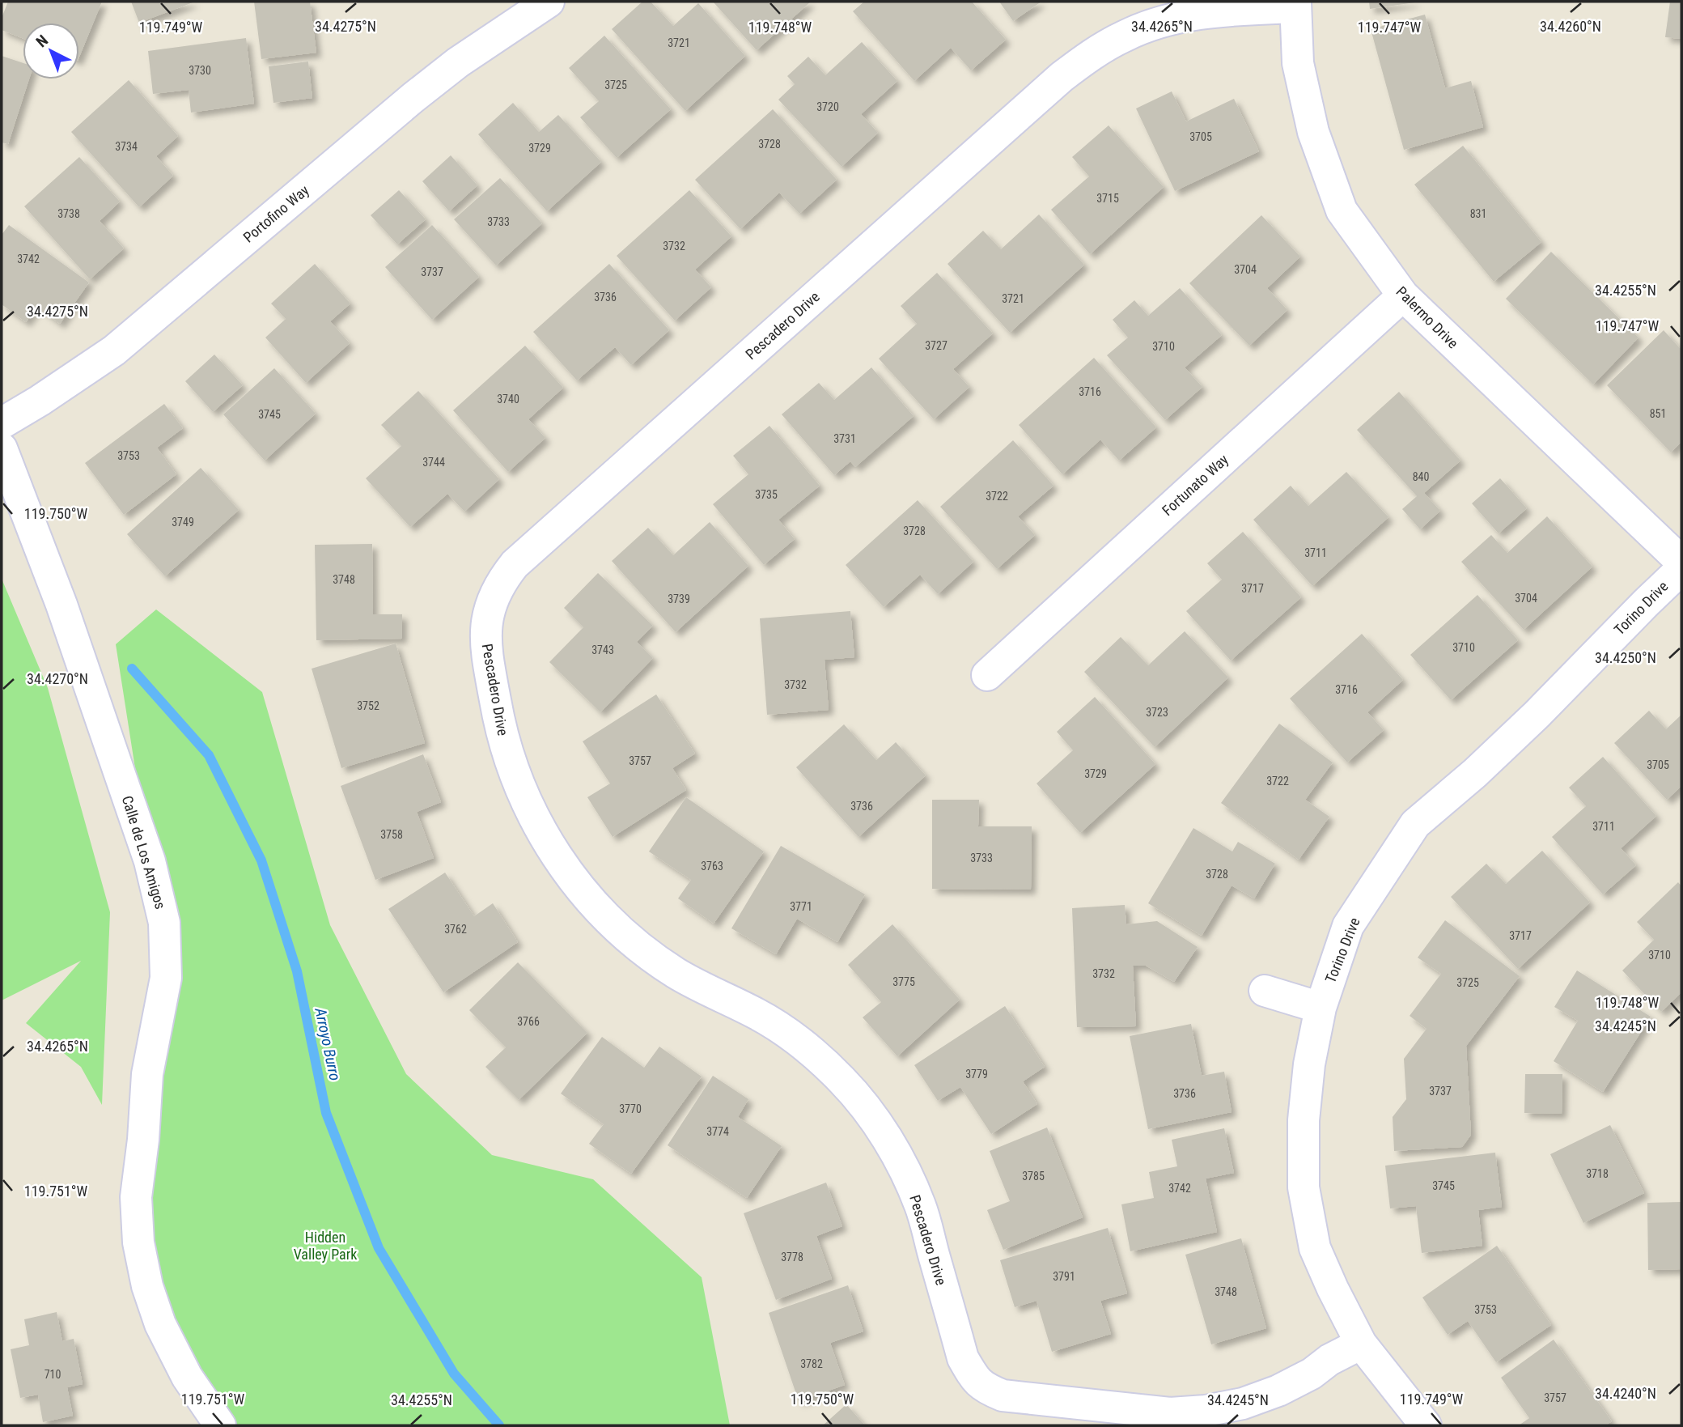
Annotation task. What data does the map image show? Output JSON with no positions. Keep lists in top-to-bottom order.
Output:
{
  "streets": {
    "street": [
      "Portofino Way",
      "Palermo Drive",
      "Pescadero Drive",
      "Fortunato Way",
      "Torino Drive",
      "Calle de Los Amigos"
    ]
  },
  "crossings": [
    ["Palermo Drive", "Pescadero Drive"],
    ["Palermo Drive", "Fortunato Way"],
    ["Pescadero Drive", "Torino Drive"]
  ],
  "water": ["Arroyo Burro"],
  "parks": ["Hidden Valley Park"],
  "house_numbers": [
    "3721",
    "3730",
    "3725",
    "3720",
    "3705",
    "3728",
    "3734",
    "3729",
    "3715",
    "3738",
    "831",
    "3733",
    "3732",
    "3742",
    "3704",
    "3737",
    "3736",
    "3721",
    "3727",
    "3710",
    "3716",
    "3740",
    "851",
    "3745",
    "3731",
    "3753",
    "3744",
    "840",
    "3735",
    "3722",
    "3749",
    "3728",
    "3711",
    "3748",
    "3717",
    "3704",
    "3739",
    "3710",
    "3743",
    "3732",
    "3716",
    "3752",
    "3723",
    "3757",
    "3705",
    "3729",
    "3722",
    "3736",
    "3711",
    "3758",
    "3733",
    "3763",
    "3728",
    "3771",
    "3762",
    "3717",
    "3710",
    "3732",
    "3775",
    "3725",
    "3766",
    "3779",
    "3737",
    "3736",
    "3770",
    "3774",
    "3718",
    "3785",
    "3745",
    "3742",
    "3778",
    "3791",
    "3748",
    "3753",
    "3782",
    "710",
    "3757"
  ],
  "north": "top left",
  "coordinates": [
    "34.4275°N",
    "34.4265°N",
    "34.4260°N",
    "119.749°W",
    "119.747°W",
    "119.748°W",
    "34.4255°N",
    "119.750°W",
    "34.4250°N",
    "34.4270°N",
    "34.4245°N",
    "119.751°W",
    "34.4240°N"
  ]
}
